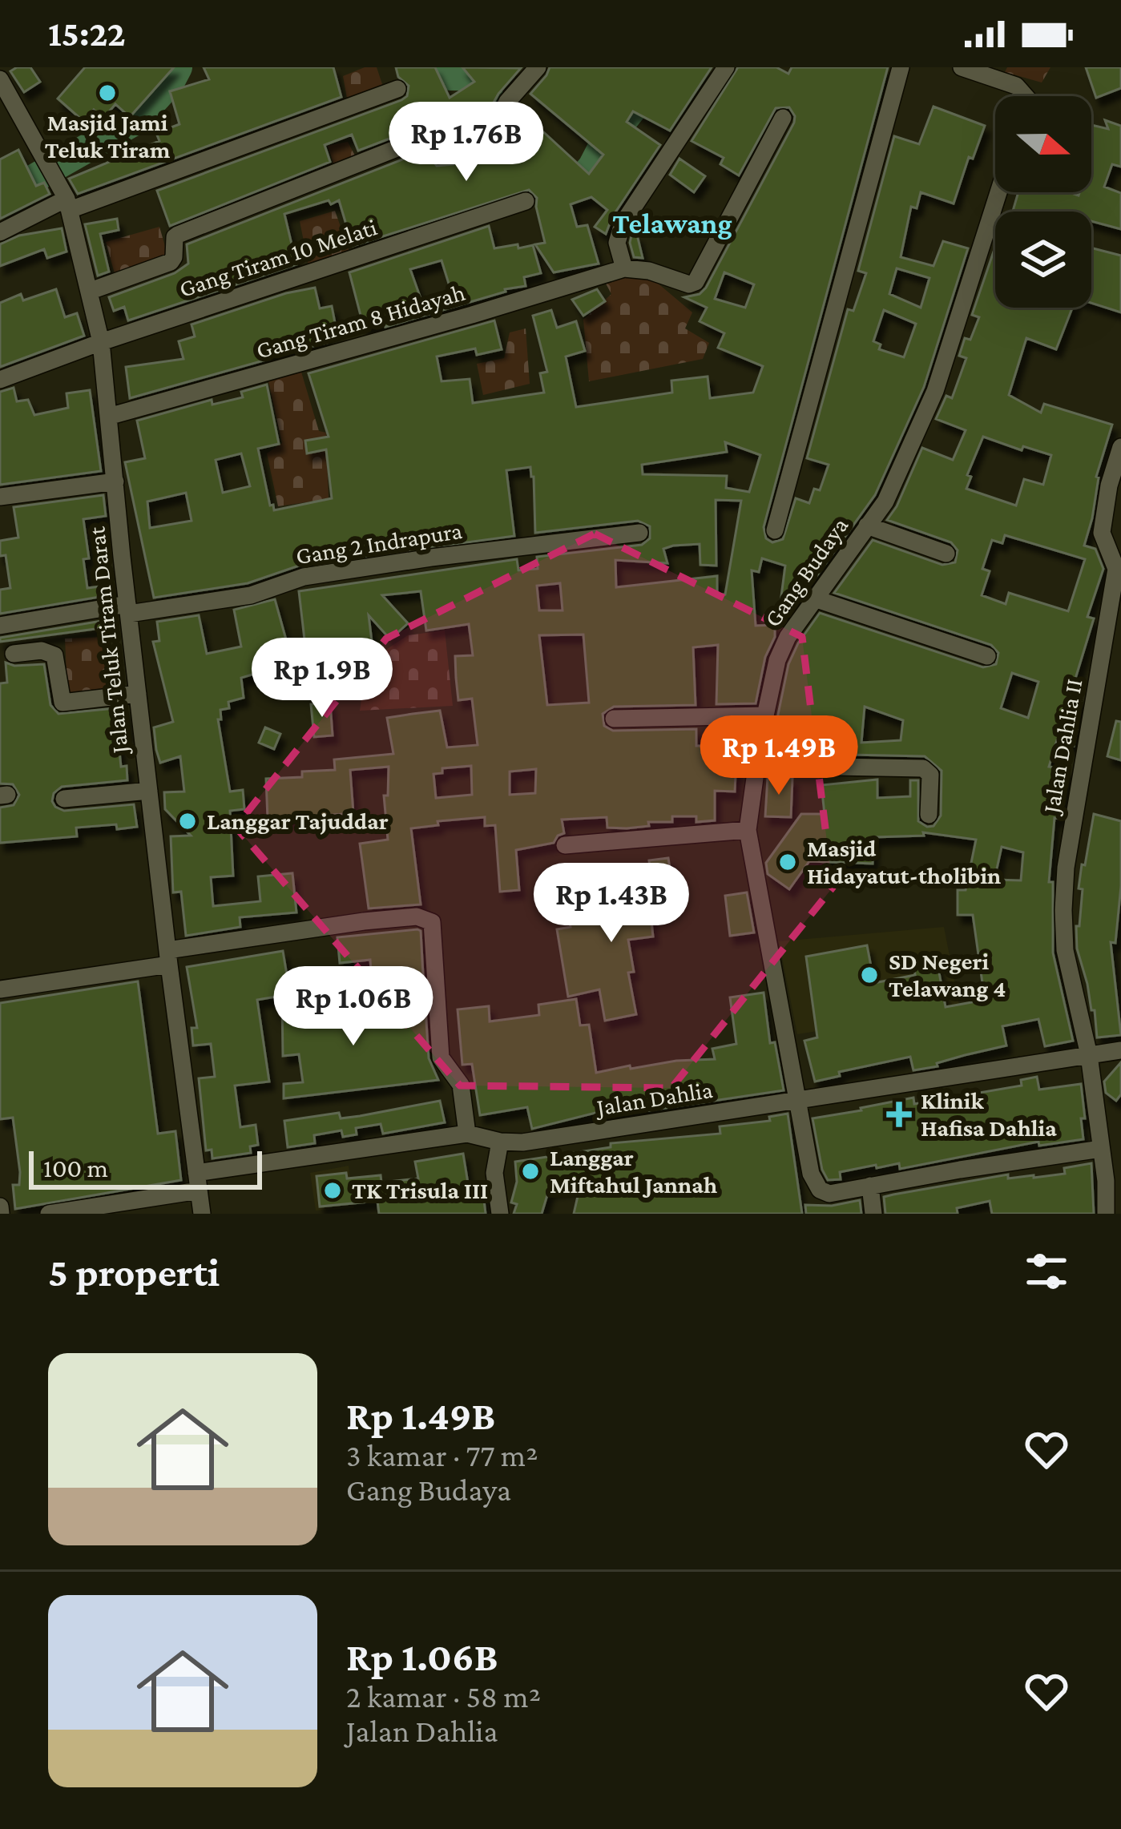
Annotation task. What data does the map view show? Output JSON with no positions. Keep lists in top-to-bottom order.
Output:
{
  "streets": {
    "street": [
      "Gang Tiram 10 Melati",
      "Gang Tiram 8 Hidayah",
      "Gang 2 Indrapura",
      "Gang Budaya",
      "Jalan Teluk Tiram Darat",
      "Jalan Dahlia II",
      "Jalan Dahlia"
    ]
  },
  "crossings": [
    ["Gang Tiram 10 Melati", "Jalan Teluk Tiram Darat"],
    ["Gang Tiram 8 Hidayah", "Jalan Teluk Tiram Darat"],
    ["Gang 2 Indrapura", "Jalan Teluk Tiram Darat"],
    ["Gang Budaya", "Jalan Dahlia II"],
    ["Gang Budaya", "Jalan Dahlia"],
    ["Jalan Teluk Tiram Darat", "Jalan Dahlia"],
    ["Jalan Dahlia II", "Jalan Dahlia"]
  ],
  "districts": ["Telawang"],
  "places": {
    "other": [
      "Masjid Jami Teluk Tiram",
      "Langgar Tajuddar",
      "Masjid Hidayatut-tholibin",
      "SD Negeri Telawang 4",
      "Langgar Miftahul Jannah",
      "TK Trisula III"
    ],
    "health": ["Klinik Hafisa Dahlia"]
  },
  "scale_bar": "100 m",
  "north": "right",
  "page": {
    "status": "15:22",
    "price": [
      "Rp 1.76B",
      "Rp 1.9B",
      "Rp 1.49B",
      "Rp 1.43B",
      "Rp 1.06B"
    ],
    "scale": "100 m",
    "heading": "5 properti",
    "list": [
      {
        "name": "Rp 1.49B",
        "note": "3 kamar · 77 m² · Gang Budaya"
      },
      {
        "name": "Rp 1.06B",
        "note": "2 kamar · 58 m² · Jalan Dahlia"
      }
    ]
  }
}
